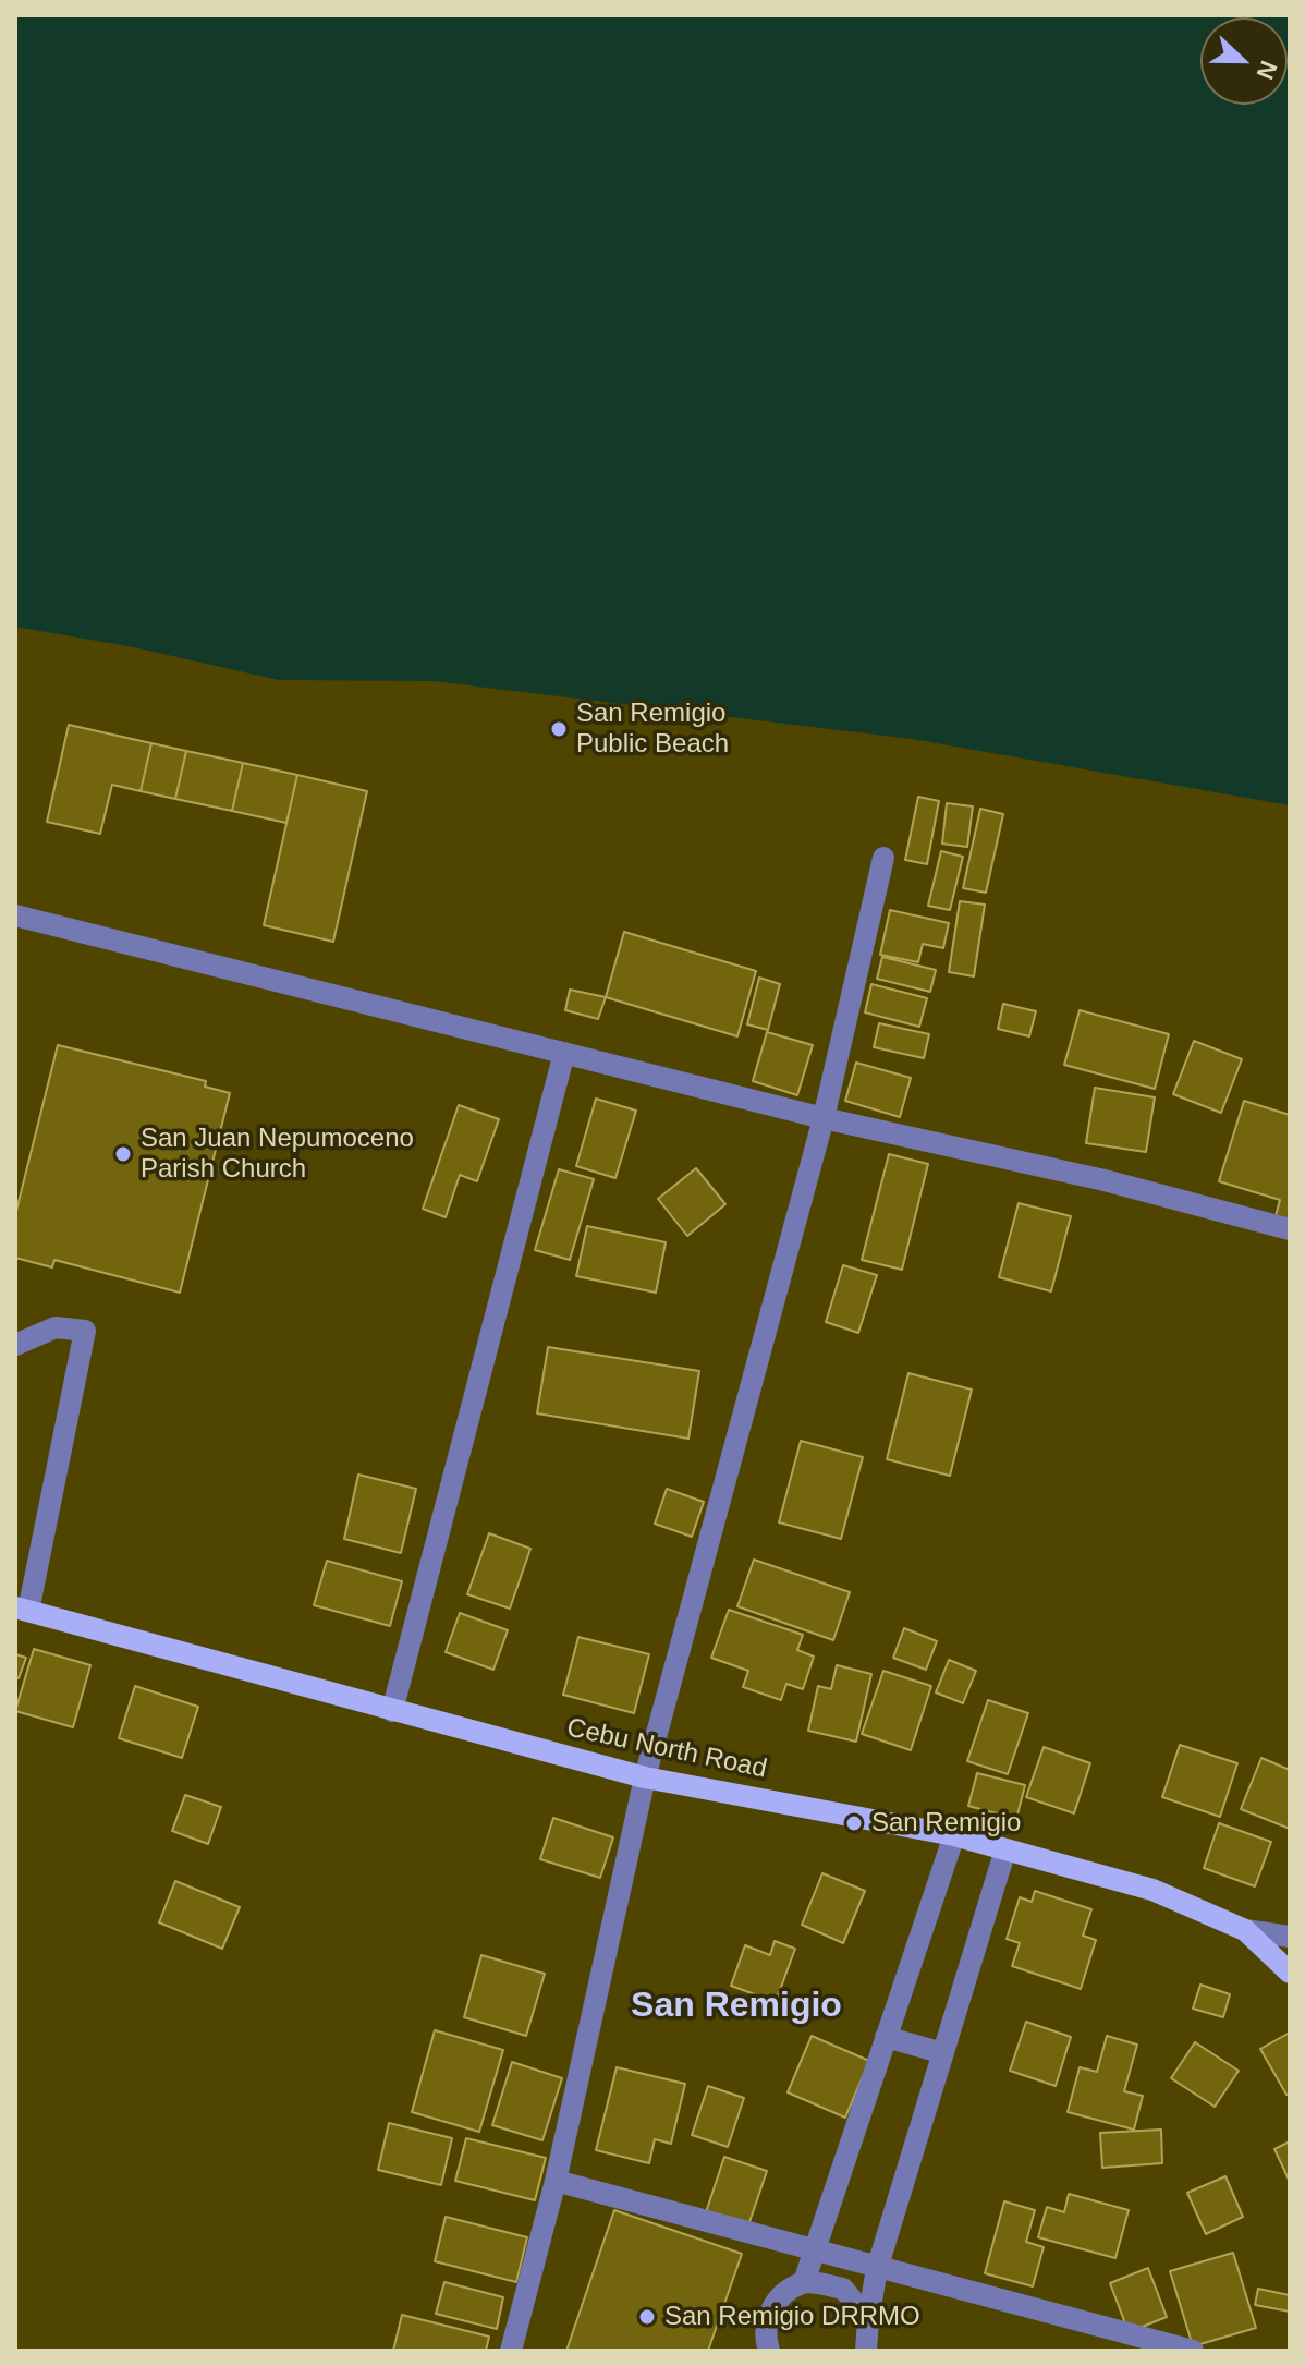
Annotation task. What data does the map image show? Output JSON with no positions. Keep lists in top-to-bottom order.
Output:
{
  "streets": {
    "main road": ["Cebu North Road"]
  },
  "districts": ["San Remigio"],
  "places": [
    "San Remigio Public Beach",
    "San Juan Nepumoceno Parish Church",
    "San Remigio",
    "San Remigio DRRMO"
  ],
  "north": "right"
}
